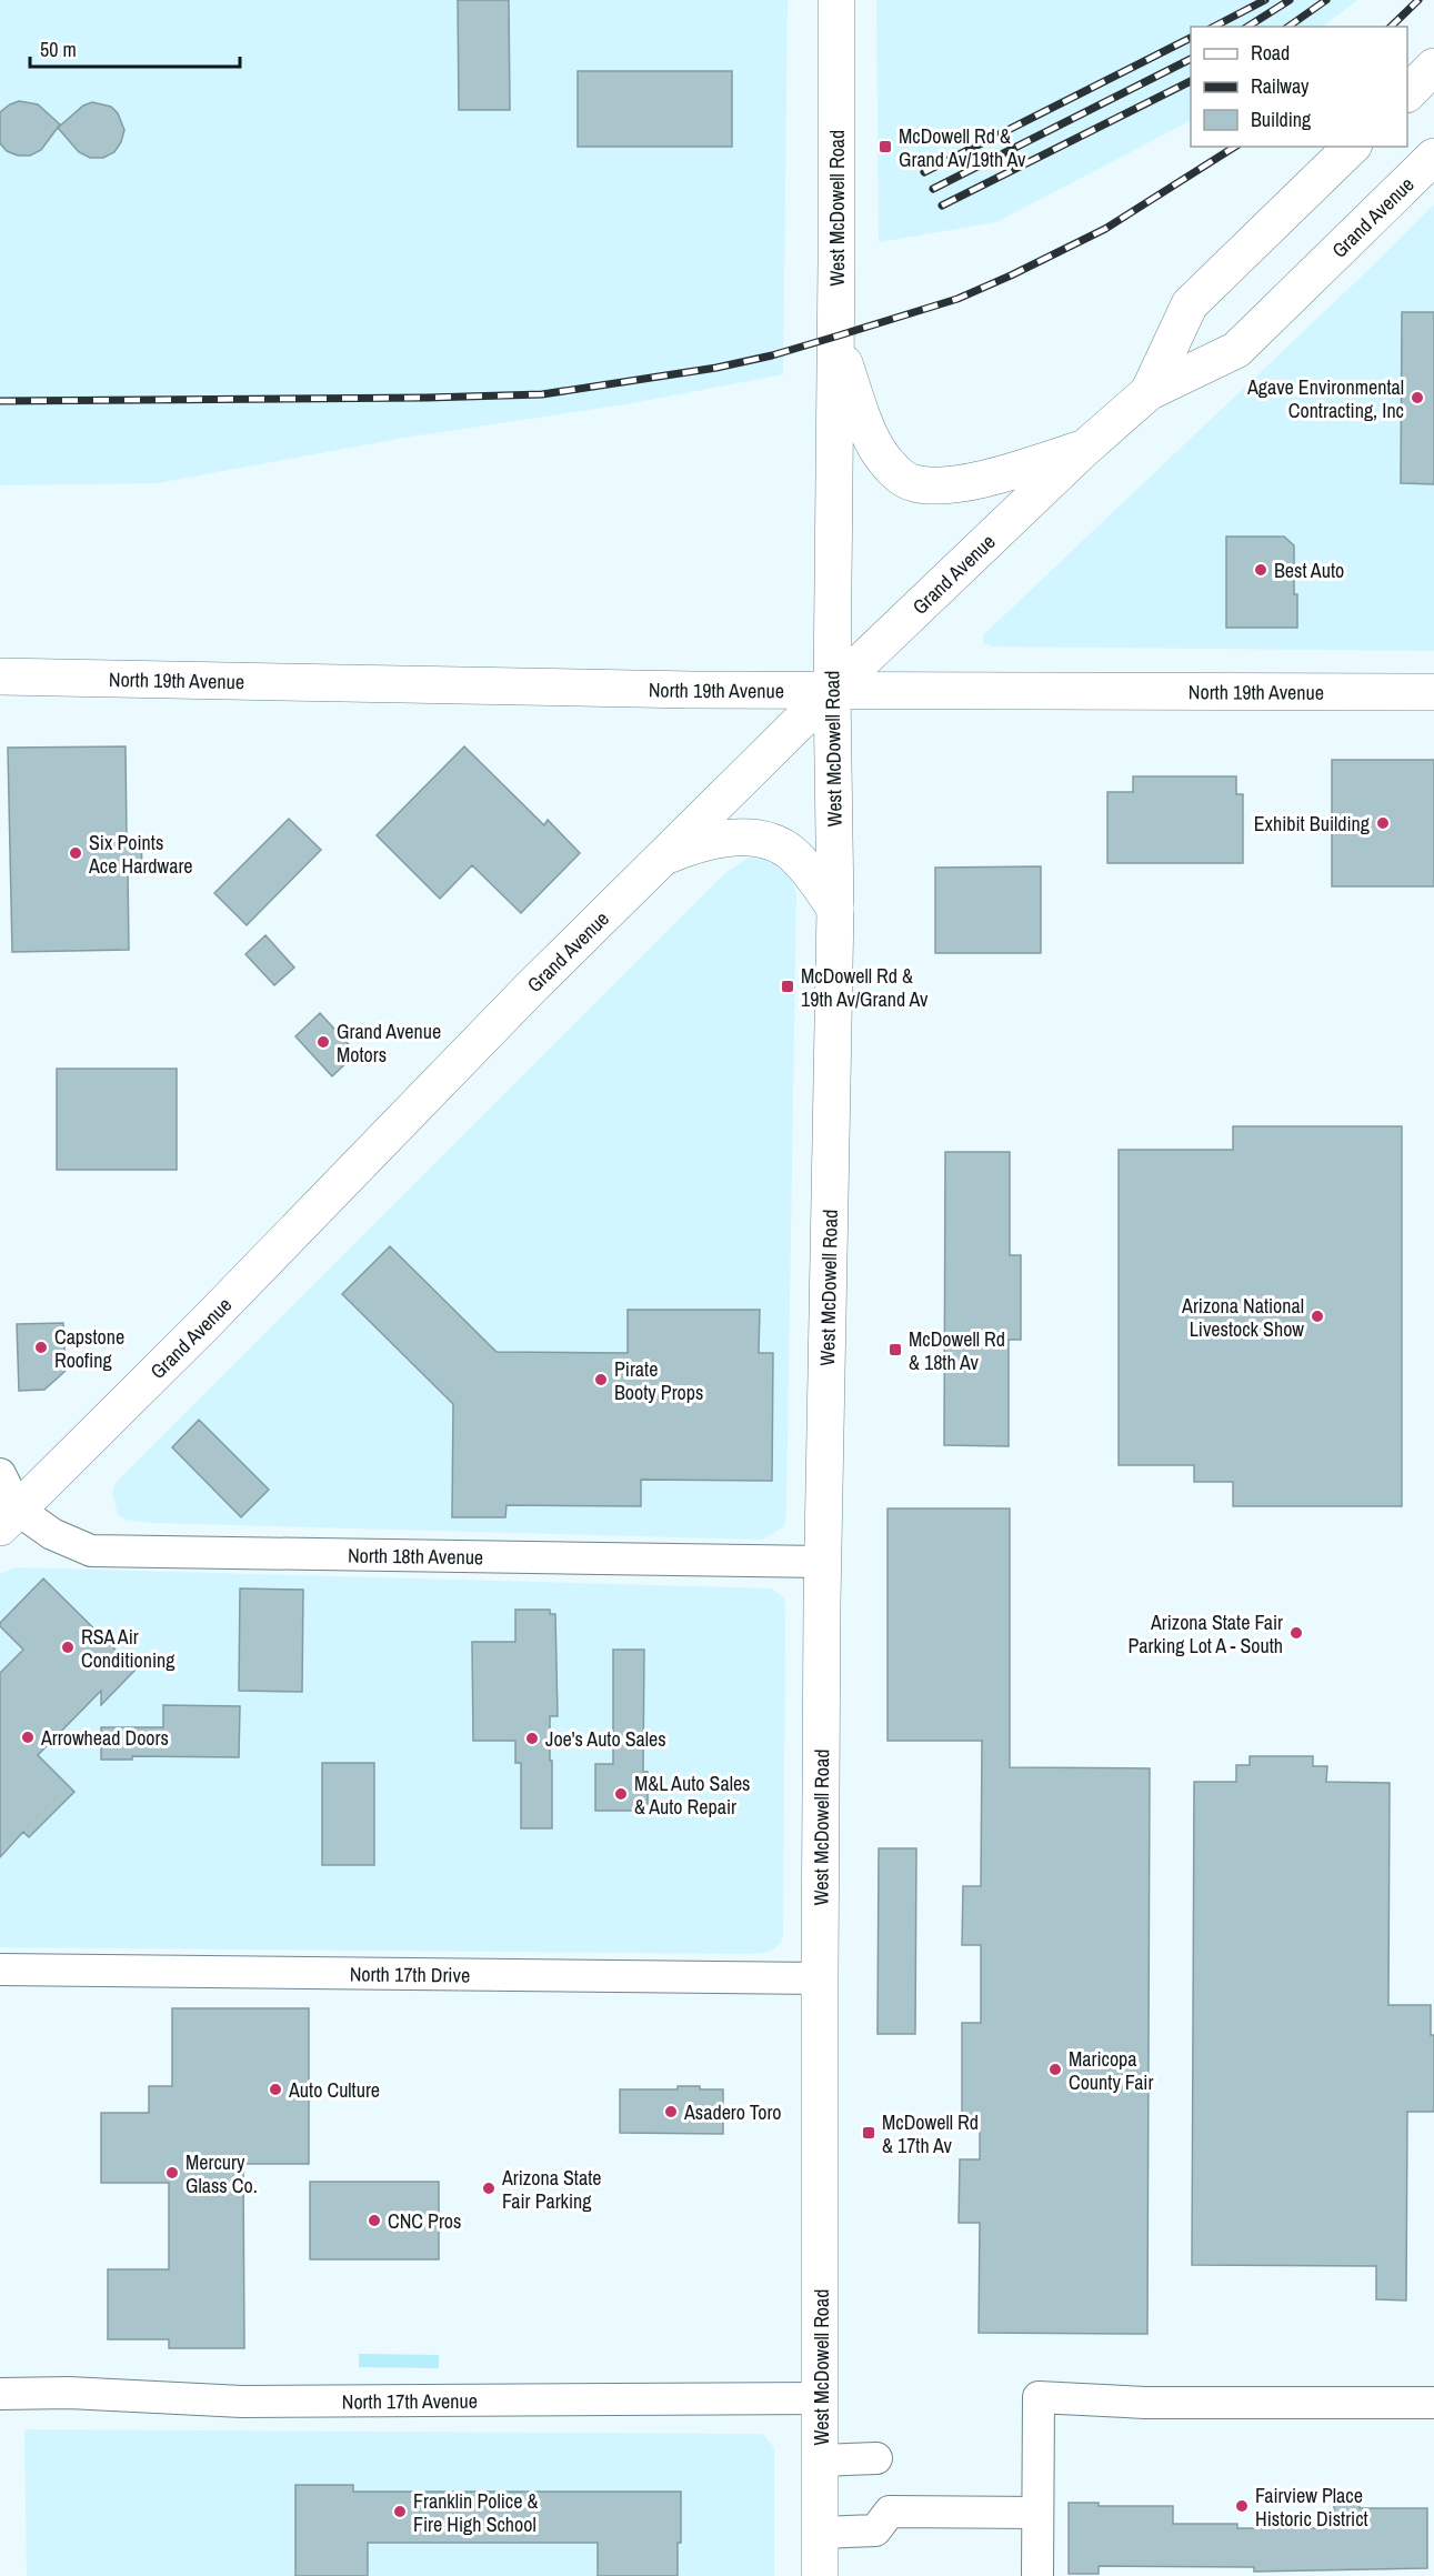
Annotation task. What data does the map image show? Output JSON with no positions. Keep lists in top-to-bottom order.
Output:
{
  "streets": {
    "main road": ["West McDowell Road", "Grand Avenue", "North 19th Avenue"],
    "street": ["North 18th Avenue", "North 17th Drive", "North 17th Avenue"]
  },
  "crossings": [
    ["West McDowell Road", "Grand Avenue"],
    ["West McDowell Road", "North 19th Avenue"],
    ["West McDowell Road", "North 18th Avenue"],
    ["West McDowell Road", "North 17th Drive"],
    ["West McDowell Road", "North 17th Avenue"],
    ["Grand Avenue", "North 19th Avenue"],
    ["Grand Avenue", "North 18th Avenue"]
  ],
  "places": {
    "transit": [
      "McDowell Rd & Grand Av/19th Av",
      "McDowell Rd & 19th Av/Grand Av",
      "McDowell Rd & 18th Av",
      "McDowell Rd & 17th Av"
    ],
    "other": [
      "Agave Environmental Contracting, Inc",
      "Best Auto",
      "Exhibit Building",
      "Six Points Ace Hardware",
      "Grand Avenue Motors",
      "Arizona National Livestock Show",
      "Capstone Roofing",
      "Pirate Booty Props",
      "Arizona State Fair Parking Lot A - South",
      "RSA Air Conditioning",
      "Arrowhead Doors",
      "Joe's Auto Sales",
      "M&L Auto Sales & Auto Repair",
      "Maricopa County Fair",
      "Auto Culture",
      "Asadero Toro",
      "Mercury Glass Co.",
      "Arizona State Fair Parking",
      "CNC Pros",
      "Fairview Place Historic District",
      "Franklin Police & Fire High School"
    ]
  },
  "legend": ["Road", "Railway", "Building"],
  "scale_bar": "50 m"
}
